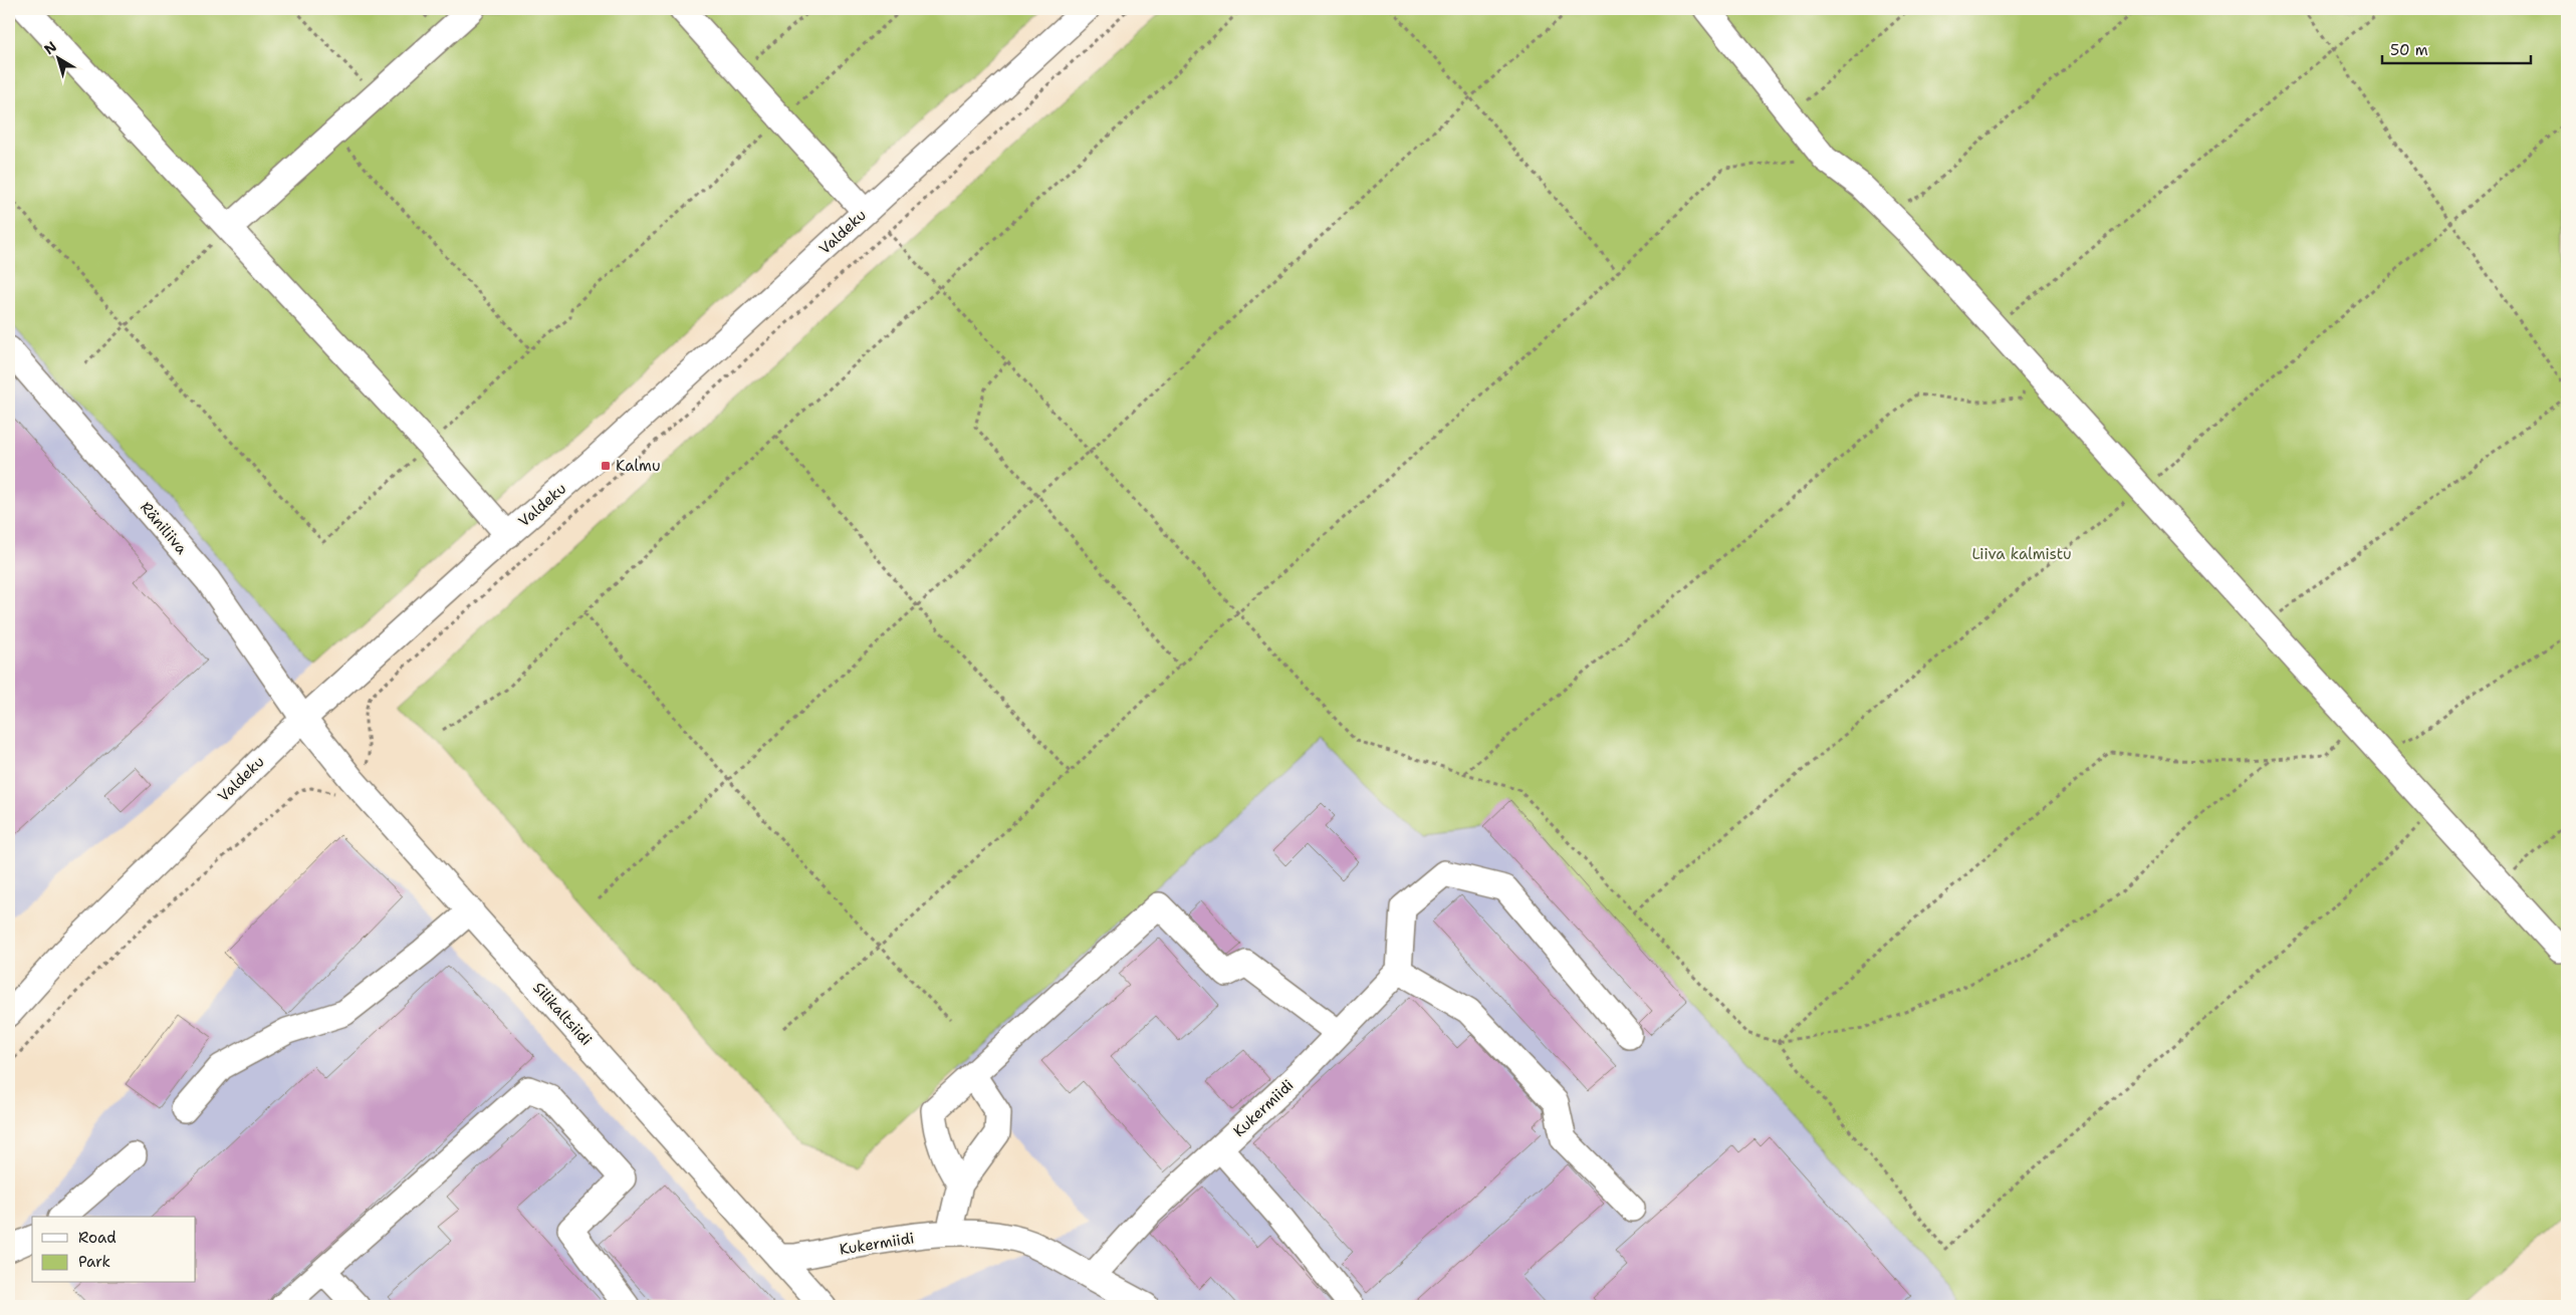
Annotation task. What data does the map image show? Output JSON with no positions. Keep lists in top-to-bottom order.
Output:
{
  "streets": {
    "street": [
      "Valdeku",
      "Räniliiva",
      "Silikaltsiidi",
      "Kukermiidi"
    ]
  },
  "crossings": [
    ["Valdeku", "Räniliiva"],
    ["Valdeku", "Silikaltsiidi"],
    ["Räniliiva", "Silikaltsiidi"],
    ["Silikaltsiidi", "Kukermiidi"]
  ],
  "parks": ["Liiva kalmistu"],
  "places": {
    "transit": ["Kalmu"]
  },
  "legend": ["Road", "Park"],
  "scale_bar": "50 m",
  "north": "top left"
}
